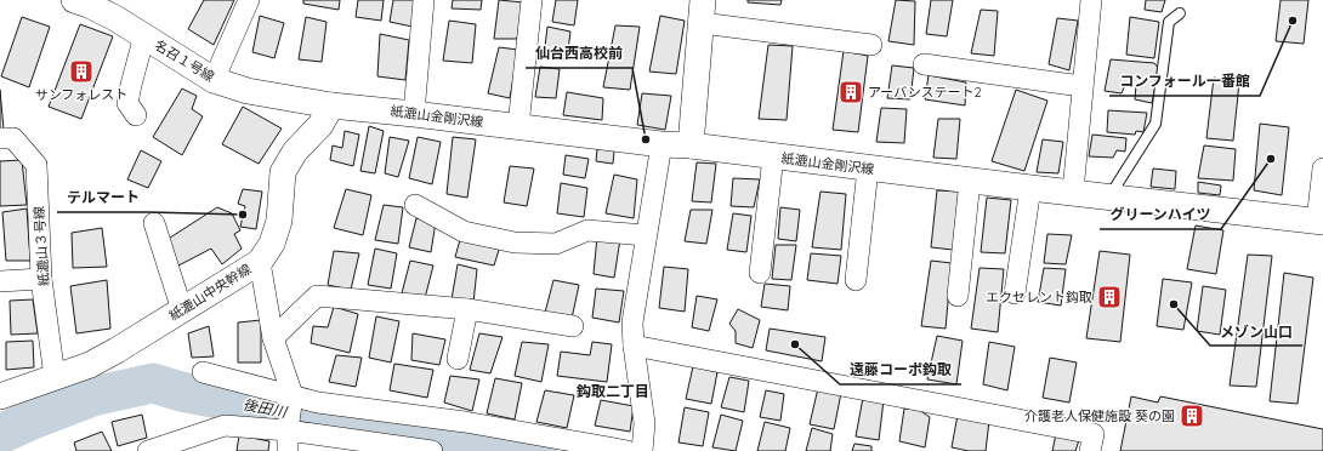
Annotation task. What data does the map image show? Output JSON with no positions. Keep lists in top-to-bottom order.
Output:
{
  "streets": {
    "street": [
      "名召１号線",
      "紙漉山金剛沢線",
      "紙漉山３号線",
      "紙漉山中央幹線"
    ]
  },
  "crossings": [
    ["名召１号線", "紙漉山金剛沢線"],
    ["名召１号線", "紙漉山中央幹線"],
    ["紙漉山金剛沢線", "紙漉山中央幹線"],
    ["紙漉山３号線", "紙漉山中央幹線"]
  ],
  "districts": ["鈎取二丁目"],
  "water": ["後田川"],
  "places": {
    "other": [
      "コンフォール一番館",
      "仙台西高校前",
      "グリーンハイツ",
      "テルマート",
      "メゾン山口",
      "遠藤コーポ鈎取"
    ],
    "building": [
      "サンフォレスト",
      "アーバンステート2",
      "エクセレント鈎取",
      "介護老人保健施設 葵の園"
    ]
  }
}
